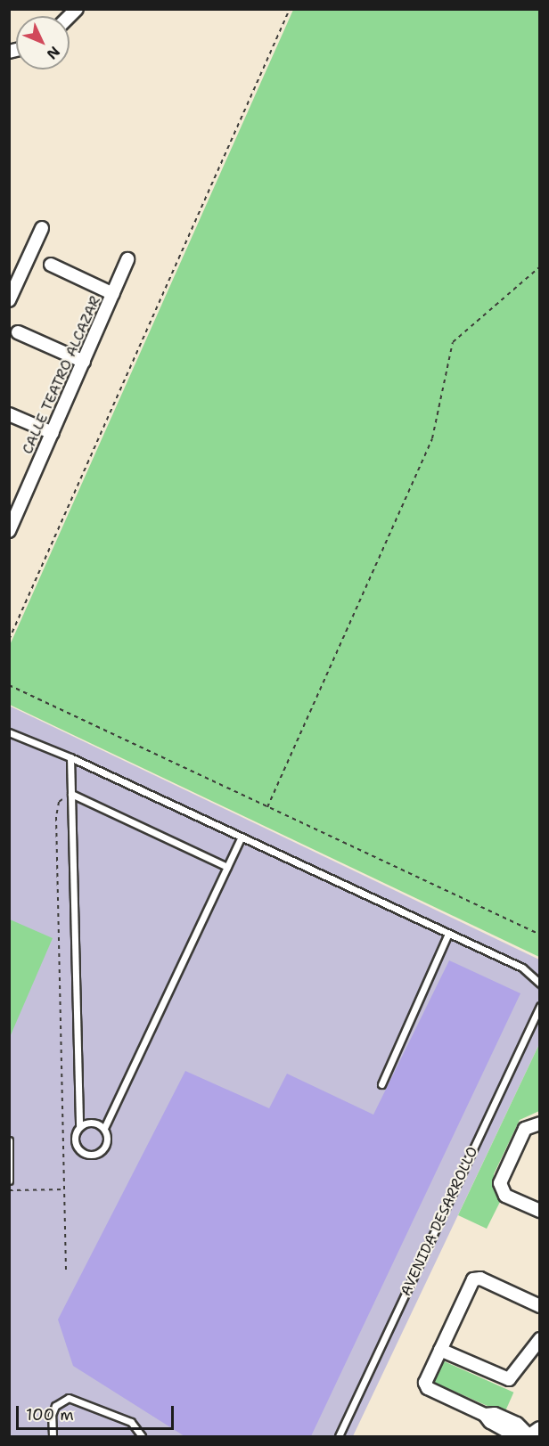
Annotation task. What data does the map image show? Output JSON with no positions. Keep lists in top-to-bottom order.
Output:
{
  "streets": {
    "street": ["CALLE TEATRO ALCAZAR"],
    "lane": ["AVENIDA DESARROLLO"]
  },
  "scale_bar": "100 m",
  "north": "bottom right"
}
